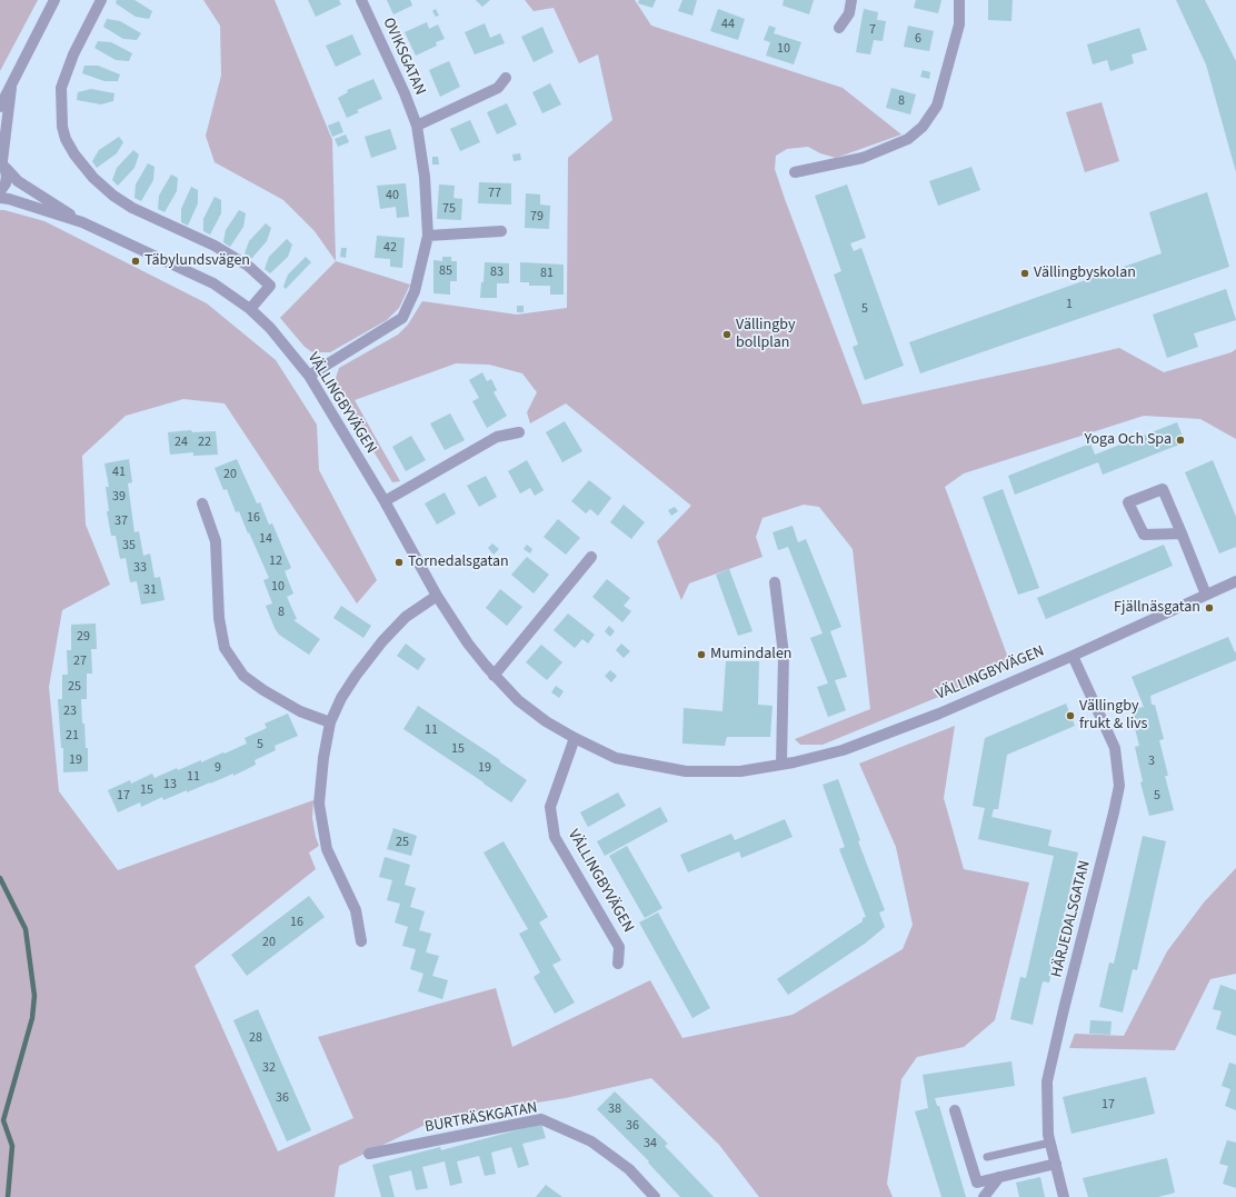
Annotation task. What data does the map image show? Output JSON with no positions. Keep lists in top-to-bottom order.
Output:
{
  "streets": {
    "street": [
      "OVIKSGATAN",
      "VÄLLINGBYVÄGEN",
      "HÄRJEDALSGATAN",
      "BURTRÄSKGATAN"
    ]
  },
  "crossings": [
    ["OVIKSGATAN", "VÄLLINGBYVÄGEN"],
    ["VÄLLINGBYVÄGEN", "HÄRJEDALSGATAN"]
  ],
  "places": [
    "Täbylundsvägen",
    "Vällingbyskolan",
    "Vällingby bollplan",
    "Yoga Och Spa",
    "Tornedalsgatan",
    "Fjällnäsgatan",
    "Mumindalen",
    "Vällingby frukt & livs"
  ],
  "house_numbers": [
    "44",
    "7",
    "6",
    "10",
    "8",
    "77",
    "40",
    "75",
    "79",
    "42",
    "85",
    "83",
    "81",
    "1",
    "5",
    "24",
    "22",
    "41",
    "20",
    "39",
    "16",
    "37",
    "14",
    "35",
    "12",
    "33",
    "10",
    "31",
    "8",
    "29",
    "27",
    "25",
    "23",
    "11",
    "21",
    "5",
    "15",
    "19",
    "3",
    "9",
    "19",
    "11",
    "13",
    "15",
    "17",
    "5",
    "25",
    "16",
    "20",
    "28",
    "32",
    "36",
    "17",
    "38",
    "36",
    "34"
  ]
}
